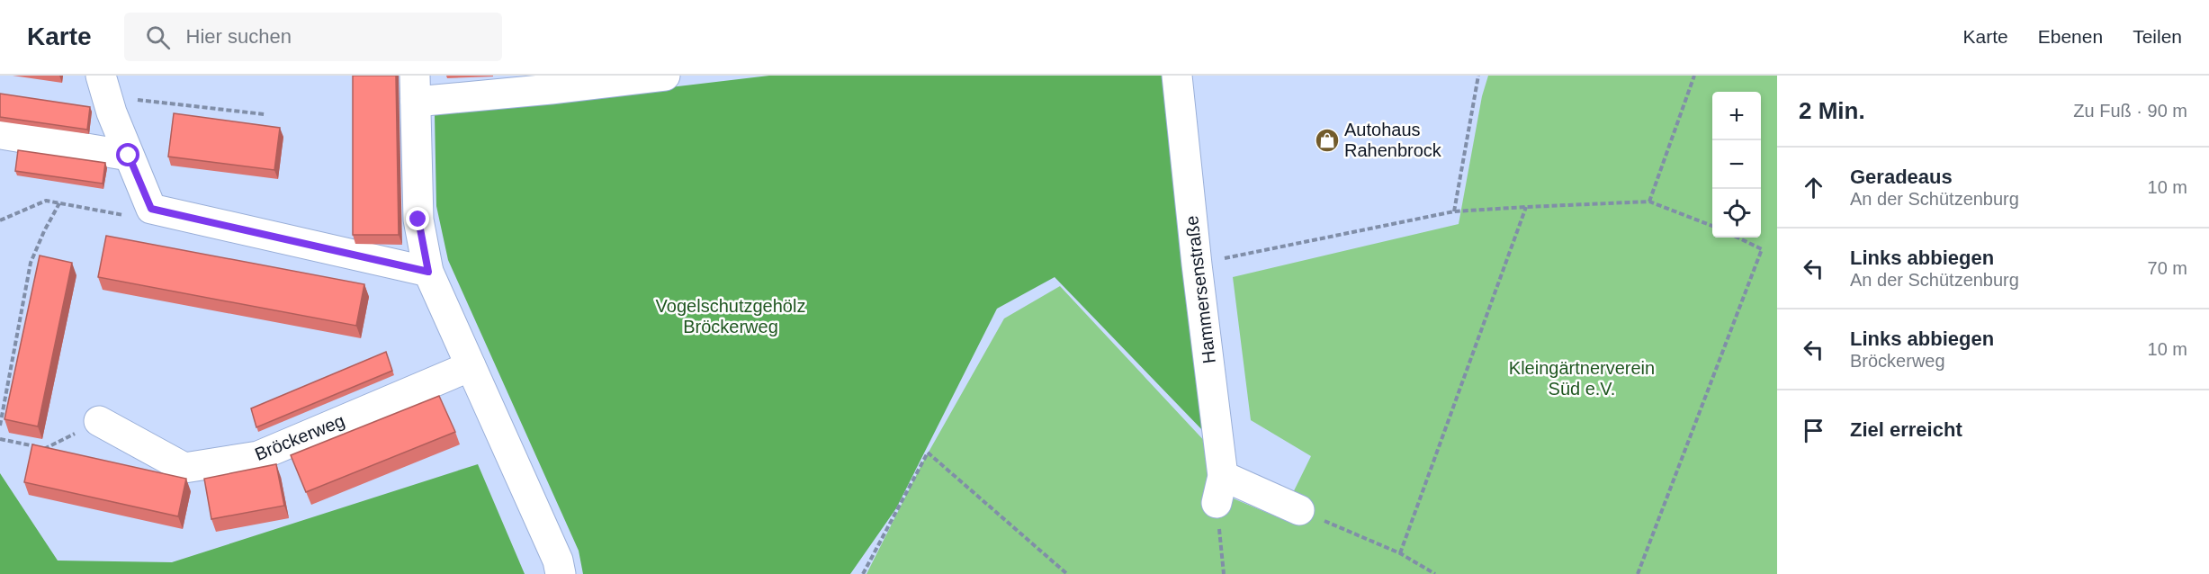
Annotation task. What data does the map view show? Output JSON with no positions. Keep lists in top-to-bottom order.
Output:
{
  "streets": {
    "street": ["Hammersenstraße", "Bröckerweg"]
  },
  "parks": ["Vogelschutzgehölz Bröckerweg", "Kleingärtnerverein Süd e.V."],
  "places": {
    "shop": ["Autohaus Rahenbrock"]
  },
  "page": {
    "header": "Karte",
    "search": "Hier suchen",
    "nav": ["Karte", "Ebenen", "Teilen"],
    "heading": ["2 Min.", "Zu Fuß · 90 m"],
    "map_buttons": ["+", "−"],
    "list": [
      ["Geradeaus", "An der Schützenburg", "10 m"],
      ["Links abbiegen", "An der Schützenburg", "70 m"],
      ["Links abbiegen", "Bröckerweg", "10 m"],
      "Ziel erreicht"
    ]
  }
}
